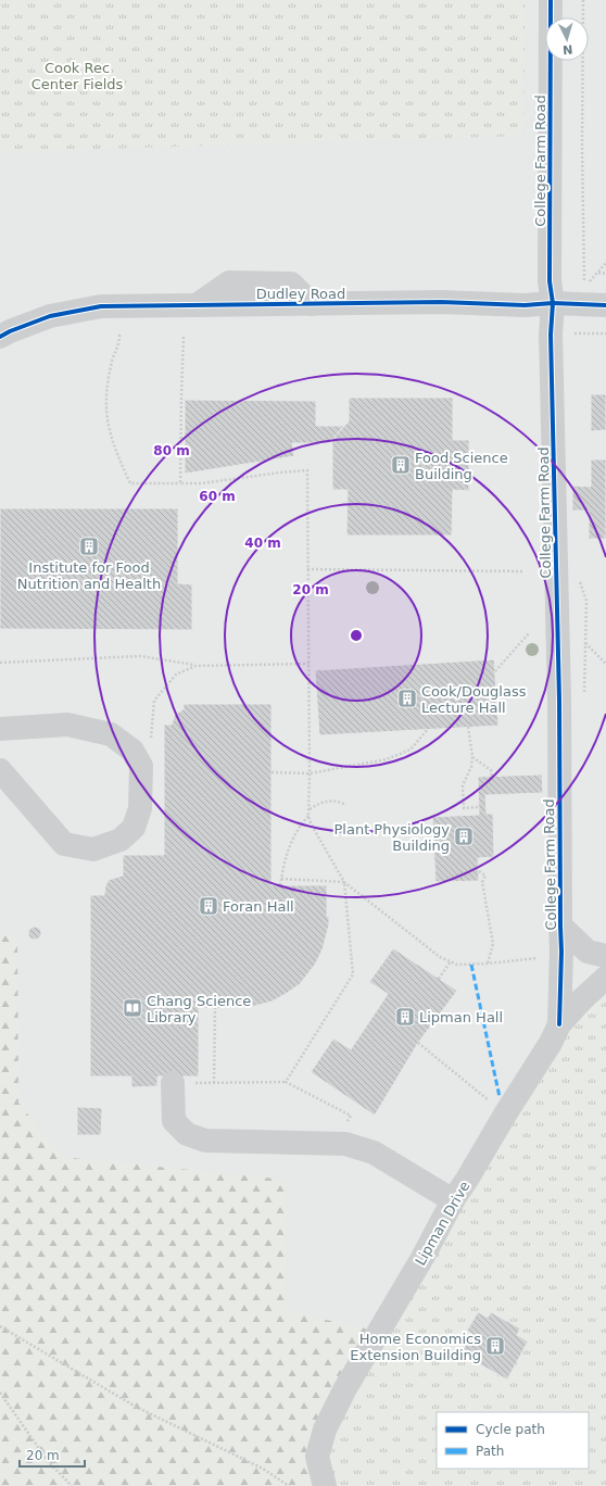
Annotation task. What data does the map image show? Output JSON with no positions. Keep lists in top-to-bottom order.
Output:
{
  "streets": {
    "street": ["College Farm Road", "Dudley Road", "Lipman Drive"]
  },
  "crossings": [
    ["College Farm Road", "Dudley Road"],
    ["College Farm Road", "Lipman Drive"]
  ],
  "parks": ["Cook Rec Center Fields"],
  "places": {
    "building": [
      "Food Science Building",
      "Institute for Food Nutrition and Health",
      "Cook/Douglass Lecture Hall",
      "Plant Physiology Building",
      "Foran Hall",
      "Lipman Hall",
      "Home Economics Extension Building"
    ],
    "library": ["Chang Science Library"]
  },
  "legend": ["Cycle path", "Path"],
  "scale_bar": "20 m",
  "north": "bottom",
  "rings": [
    "80 m",
    "60 m",
    "40 m",
    "20 m"
  ]
}
